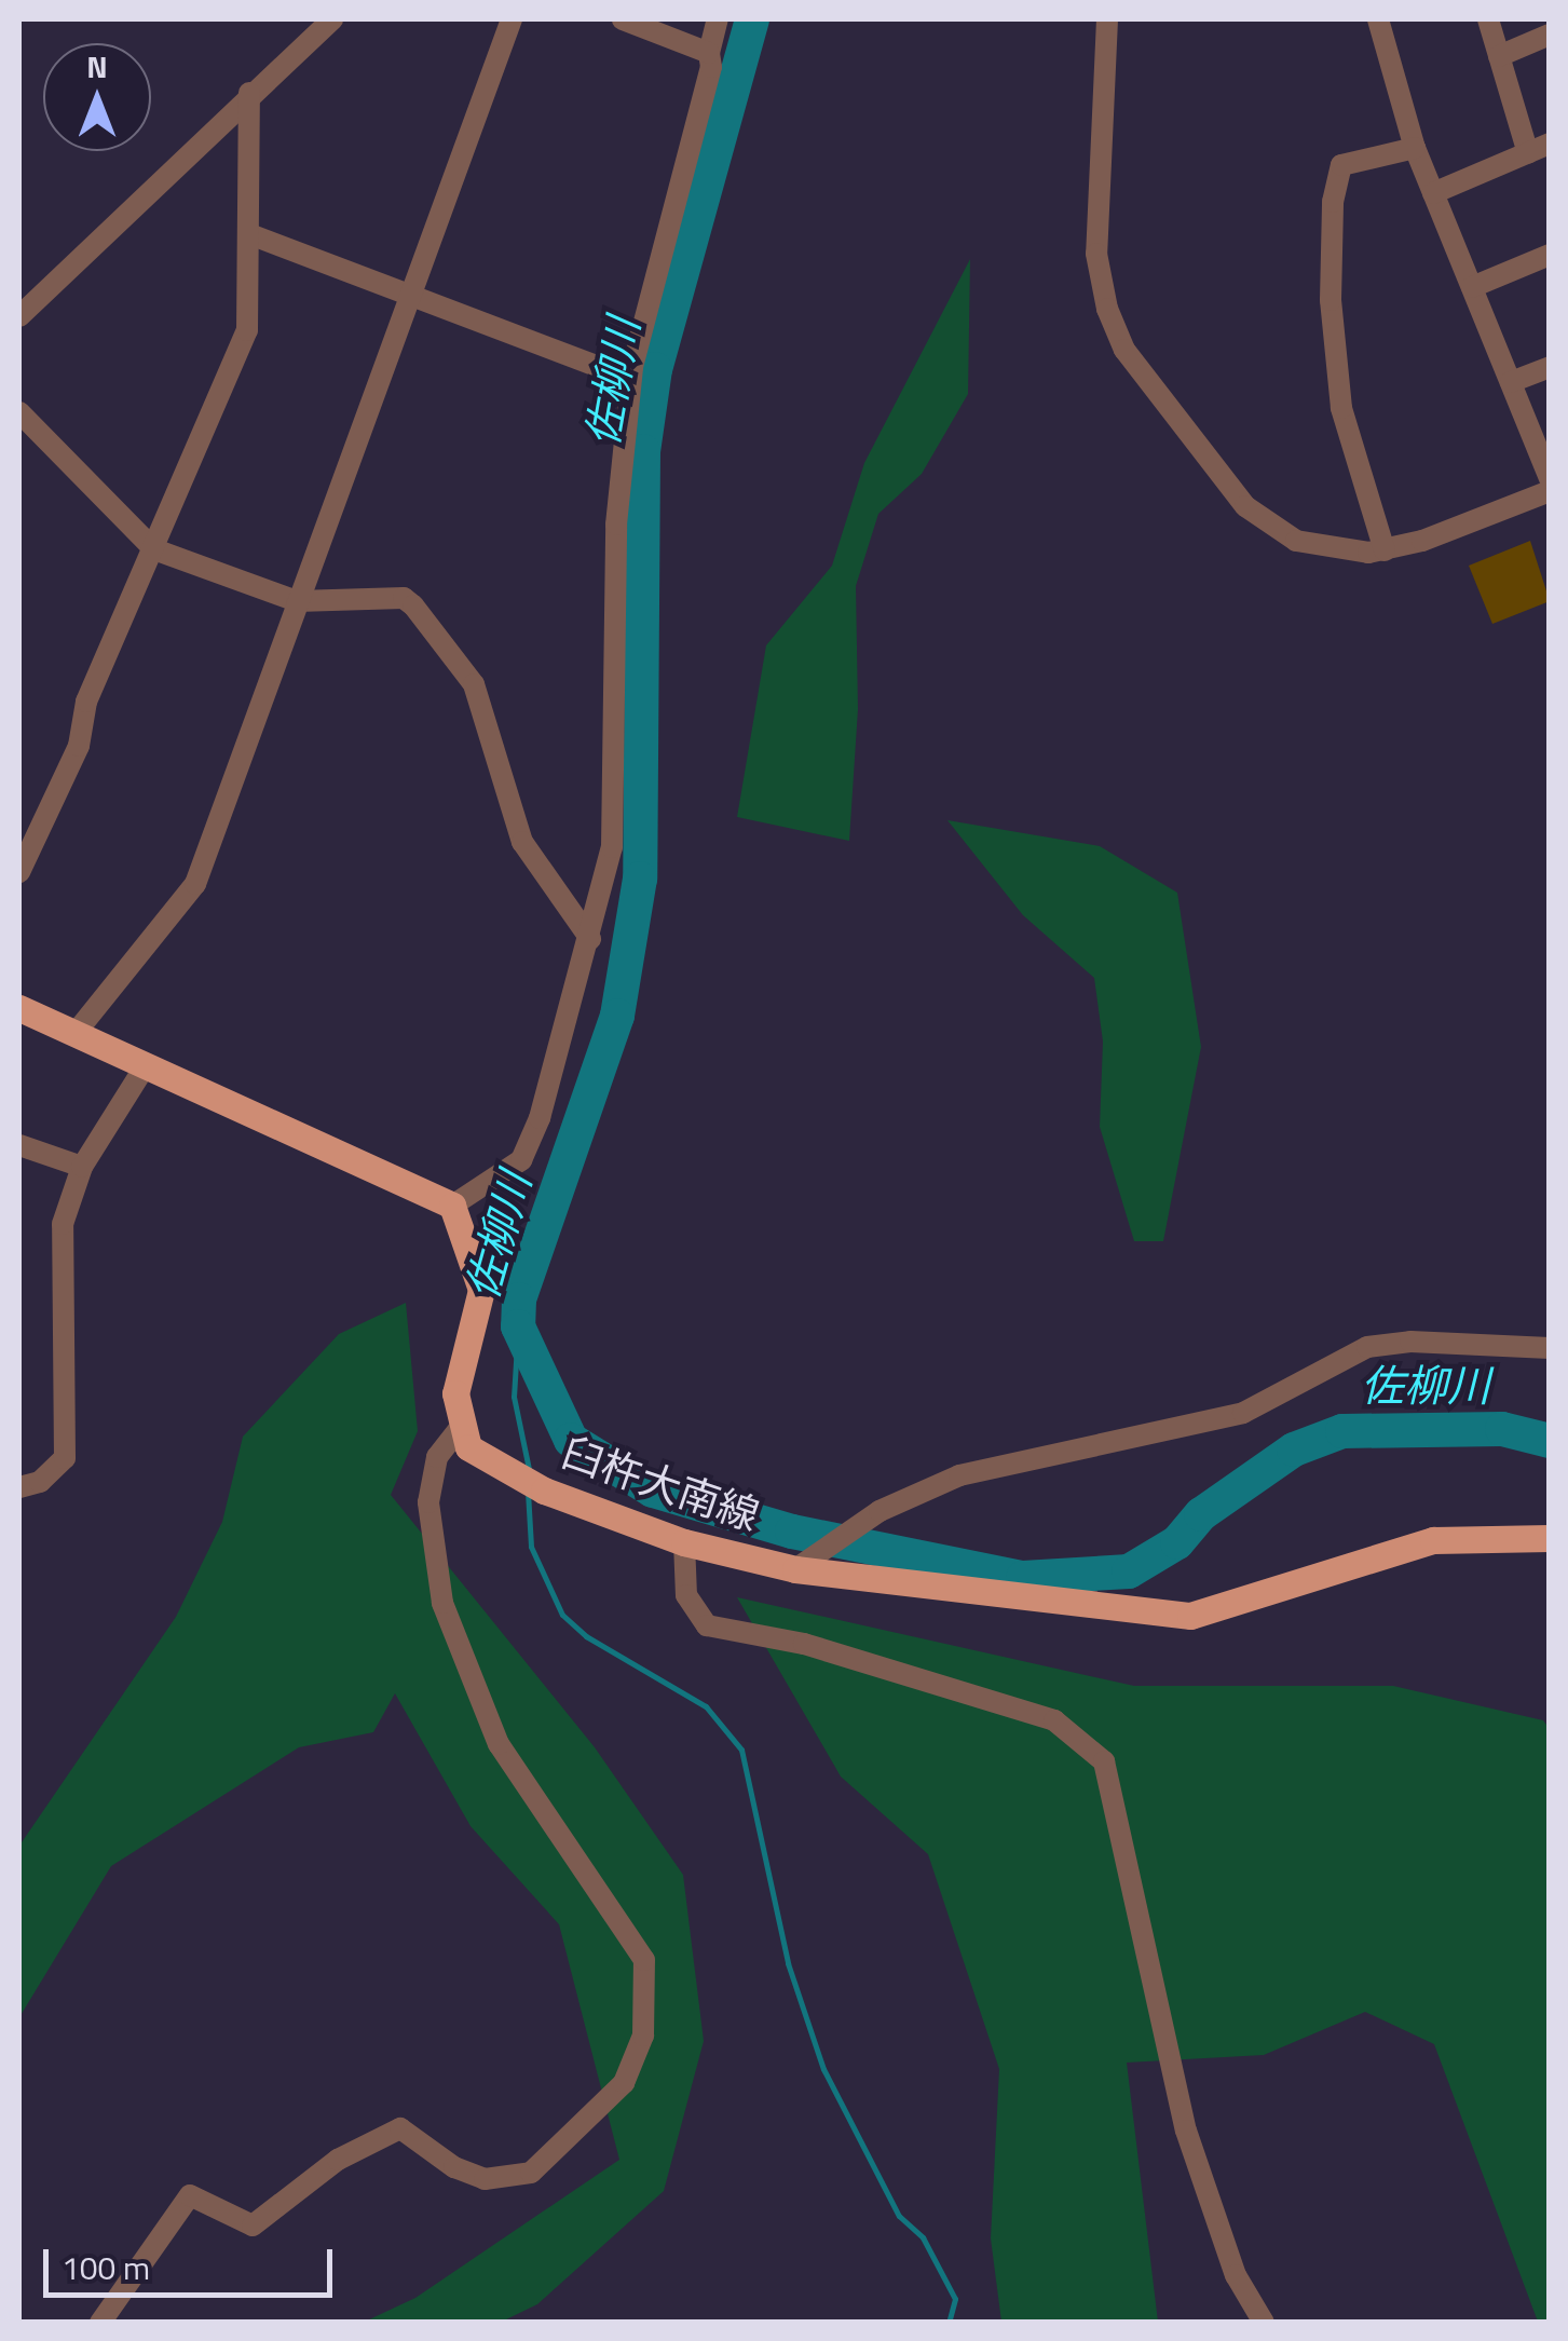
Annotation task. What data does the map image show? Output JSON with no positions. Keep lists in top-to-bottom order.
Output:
{
  "streets": {
    "main road": ["臼杵大南線"]
  },
  "water": ["佐柳川"],
  "scale_bar": "100 m",
  "north": "top"
}
